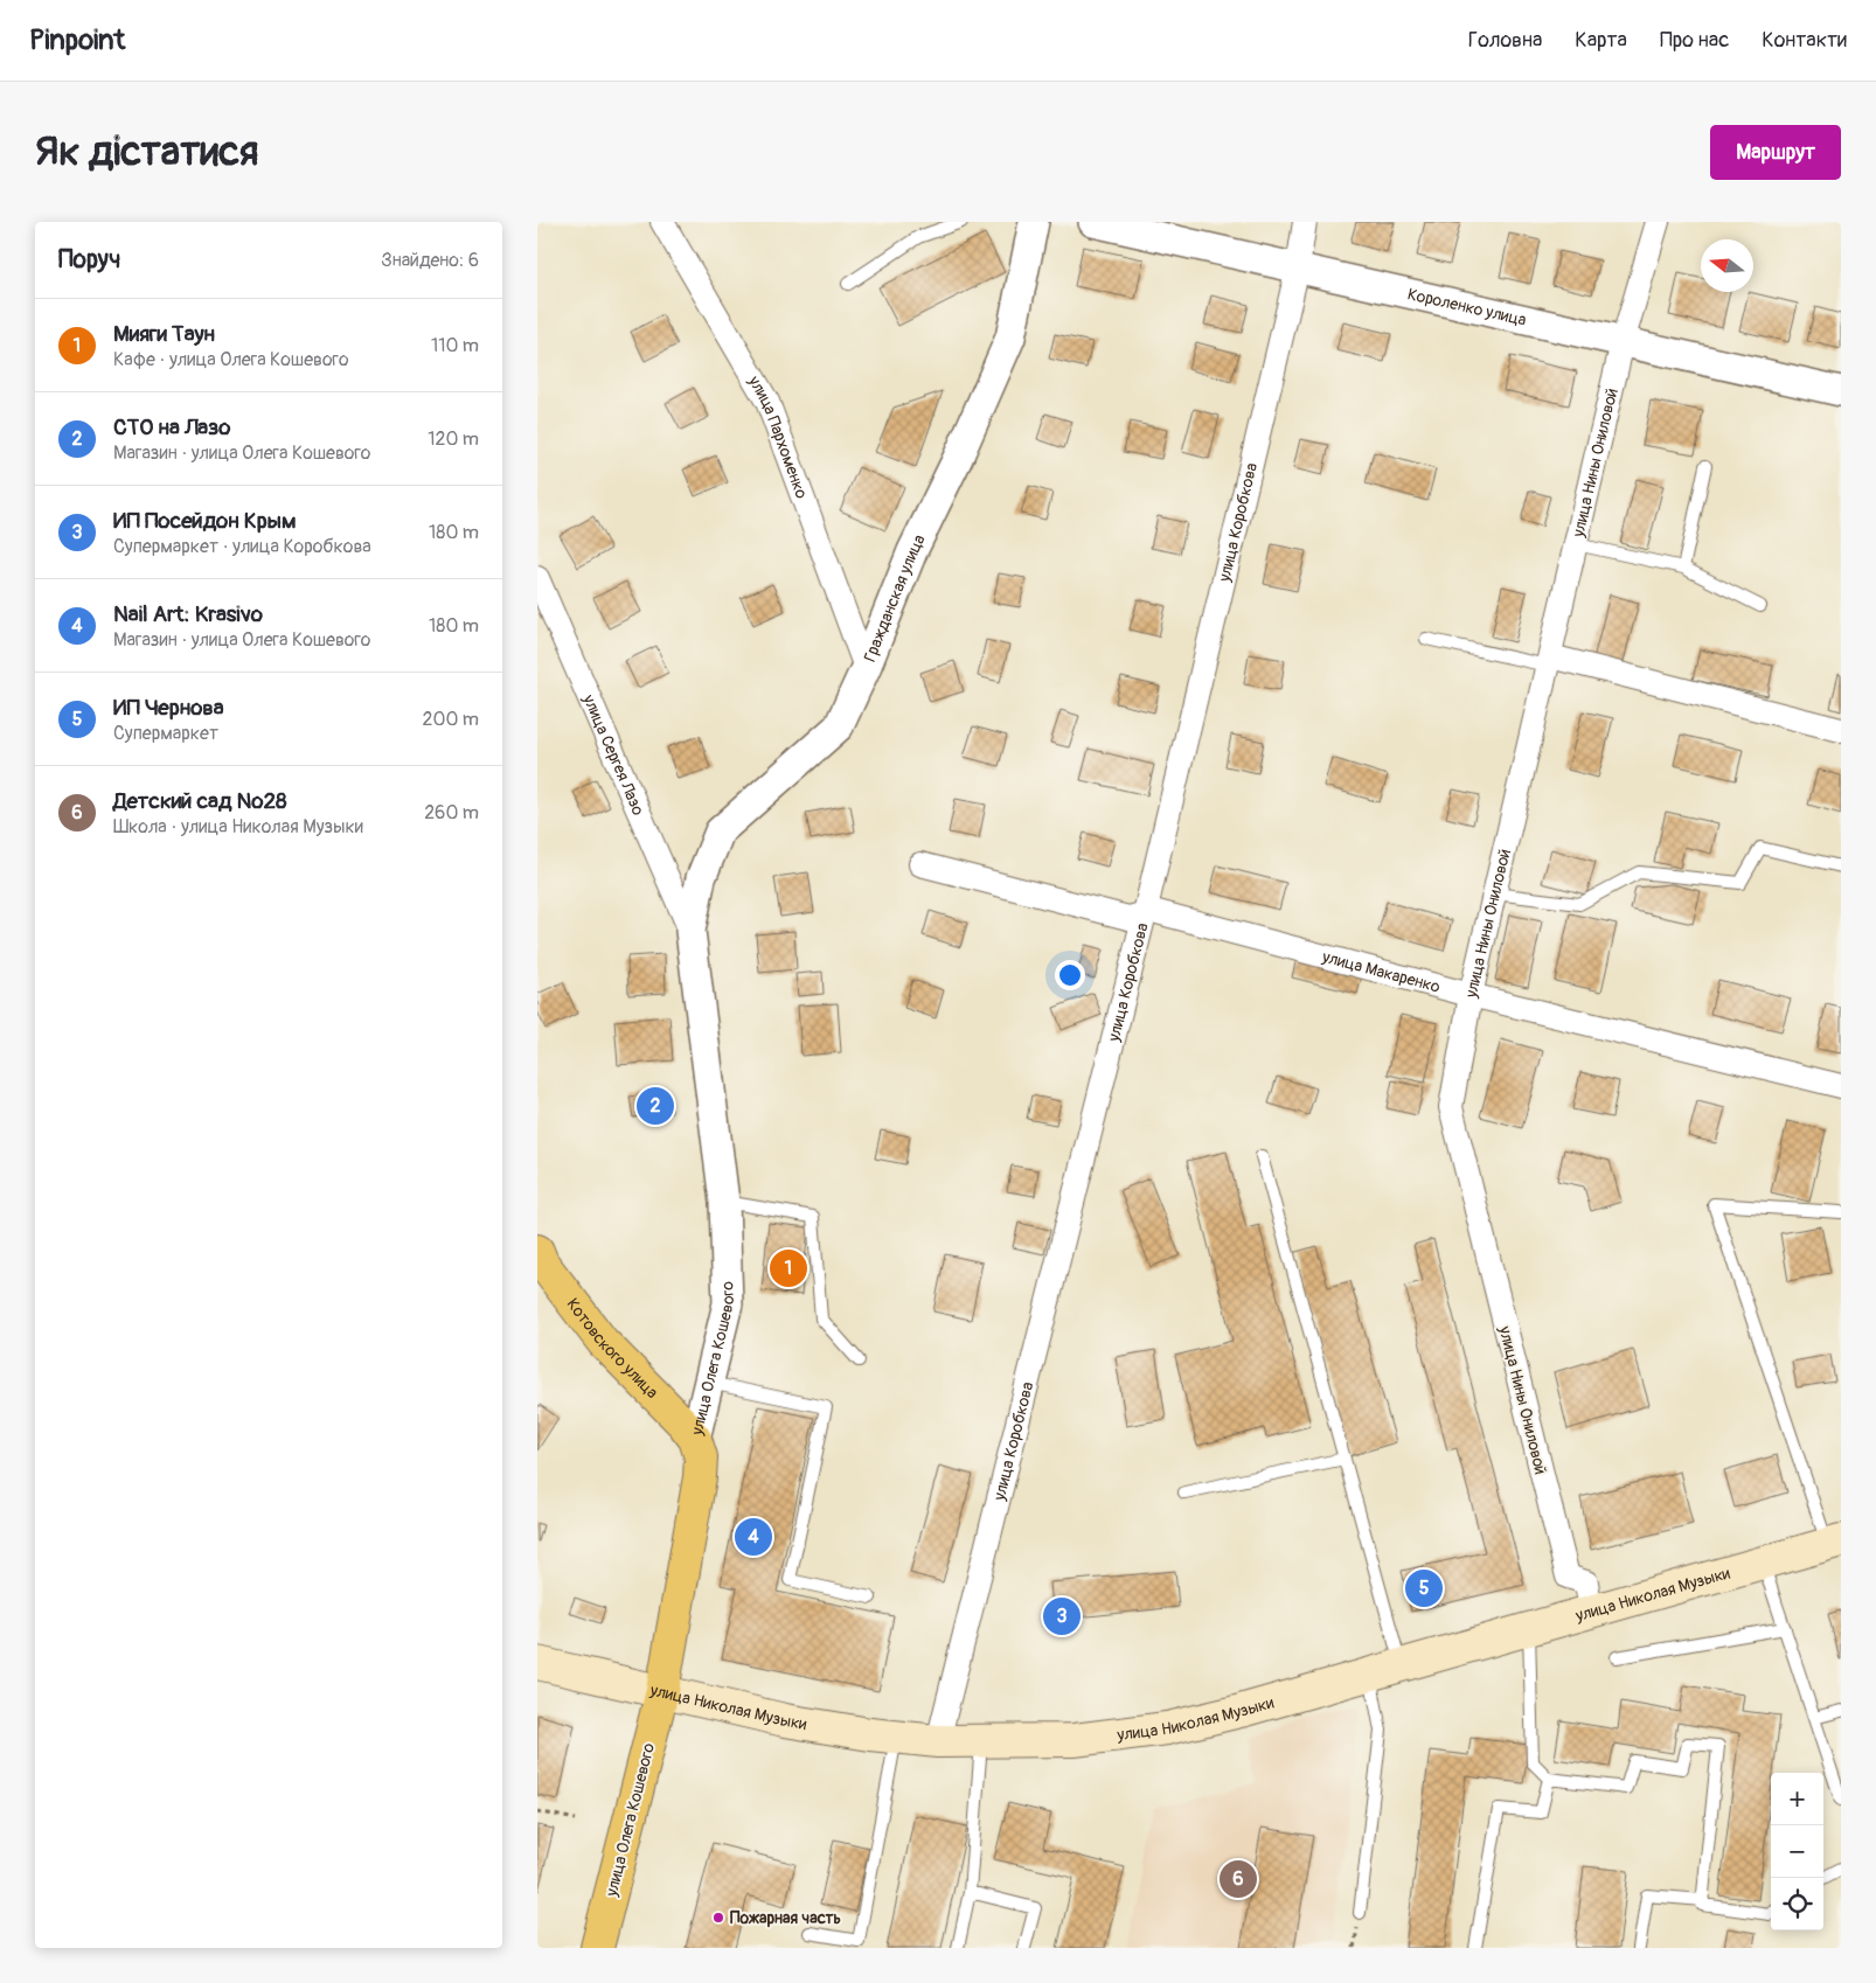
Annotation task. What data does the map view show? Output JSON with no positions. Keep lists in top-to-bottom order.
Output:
{
  "streets": {
    "main road": ["Котовского улица", "улица Олега Кошевого", "улица Николая Музыки"],
    "street": [
      "Короленко улица",
      "улица Пархоменко",
      "улица Нины Ониловой",
      "улица Коробкова",
      "Гражданская улица",
      "улица Сергея Лазо",
      "улица Макаренко"
    ]
  },
  "crossings": [
    ["Короленко улица", "улица Нины Ониловой"],
    ["Короленко улица", "улица Коробкова"],
    ["улица Пархоменко", "Гражданская улица"],
    ["улица Нины Ониловой", "улица Макаренко"],
    ["улица Нины Ониловой", "улица Николая Музыки"],
    ["улица Коробкова", "улица Макаренко"],
    ["улица Коробкова", "улица Николая Музыки"],
    ["Гражданская улица", "улица Сергея Лазо"],
    ["Гражданская улица", "улица Олега Кошевого"],
    ["улица Сергея Лазо", "улица Олега Кошевого"],
    ["Котовского улица", "улица Олега Кошевого"],
    ["улица Олега Кошевого", "улица Николая Музыки"]
  ],
  "places": ["Пожарная часть"],
  "north": "left",
  "page": {
    "header": "Pinpoint",
    "nav": [
      "Головна",
      "Карта",
      "Про нас",
      "Контакти"
    ],
    "buttons": "Маршрут",
    "title": "Як дістатися",
    "heading": ["Поруч", "Знайдено: 6"],
    "list": [
      {
        "mark": "1",
        "name": "Мияги Таун",
        "note": "Кафе · улица Олега Кошевого",
        "value": "110 m"
      },
      {
        "mark": "2",
        "name": "СТО на Лазо",
        "note": "Магазин · улица Олега Кошевого",
        "value": "120 m"
      },
      {
        "mark": "3",
        "name": "ИП Посейдон Крым",
        "note": "Супермаркет · улица Коробкова",
        "value": "180 m"
      },
      {
        "mark": "4",
        "name": "Nail Art: Krasivo",
        "note": "Магазин · улица Олега Кошевого",
        "value": "180 m"
      },
      {
        "mark": "5",
        "name": "ИП Чернова",
        "note": "Супермаркет",
        "value": "200 m"
      },
      {
        "mark": "6",
        "name": "Детский сад №28",
        "note": "Школа · улица Николая Музыки",
        "value": "260 m"
      }
    ],
    "pins": [
      "2",
      "1",
      "4",
      "5",
      "3",
      "6"
    ],
    "map_buttons": ["+", "−"]
  }
}
